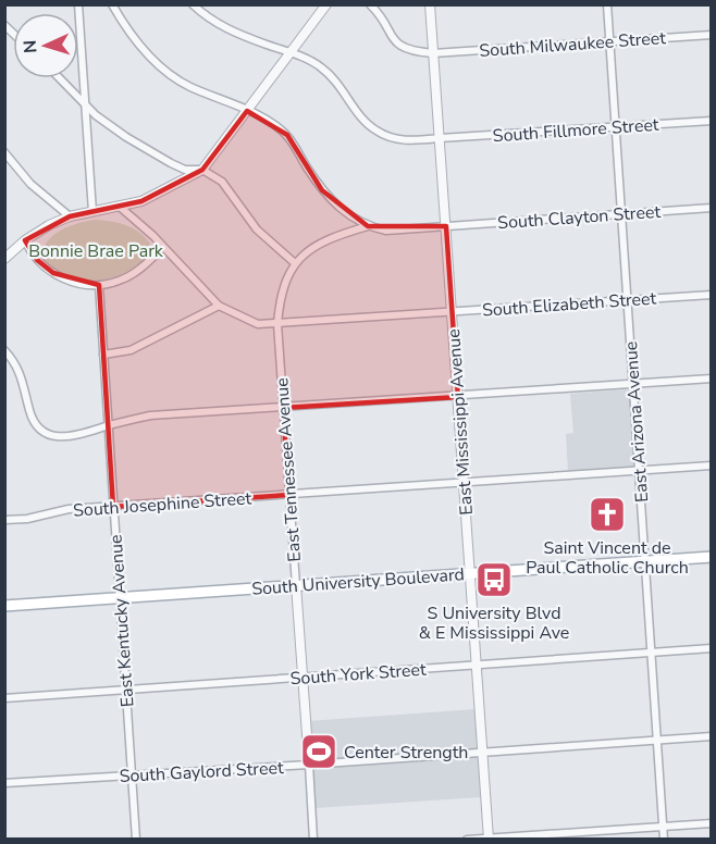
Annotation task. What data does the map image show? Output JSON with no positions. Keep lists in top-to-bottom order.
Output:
{
  "streets": {
    "main road": ["South University Boulevard"],
    "street": [
      "South Milwaukee Street",
      "South Fillmore Street",
      "South Clayton Street",
      "South Elizabeth Street",
      "East Mississippi Avenue",
      "East Arizona Avenue",
      "East Tennessee Avenue",
      "South Josephine Street",
      "East Kentucky Avenue",
      "South York Street",
      "South Gaylord Street"
    ]
  },
  "crossings": [
    ["South Milwaukee Street", "East Mississippi Avenue"],
    ["South Milwaukee Street", "East Arizona Avenue"],
    ["South Fillmore Street", "East Mississippi Avenue"],
    ["South Fillmore Street", "East Arizona Avenue"],
    ["South Clayton Street", "East Mississippi Avenue"],
    ["South Clayton Street", "East Arizona Avenue"],
    ["South Clayton Street", "East Tennessee Avenue"],
    ["South Elizabeth Street", "East Mississippi Avenue"],
    ["South Elizabeth Street", "East Arizona Avenue"],
    ["South Elizabeth Street", "East Tennessee Avenue"],
    ["East Mississippi Avenue", "South Josephine Street"],
    ["East Mississippi Avenue", "South University Boulevard"],
    ["East Mississippi Avenue", "South York Street"],
    ["East Mississippi Avenue", "South Gaylord Street"],
    ["East Arizona Avenue", "South Josephine Street"],
    ["East Arizona Avenue", "South University Boulevard"],
    ["East Arizona Avenue", "South York Street"],
    ["East Arizona Avenue", "South Gaylord Street"],
    ["East Tennessee Avenue", "South Josephine Street"],
    ["East Tennessee Avenue", "South University Boulevard"],
    ["East Tennessee Avenue", "South York Street"],
    ["East Tennessee Avenue", "South Gaylord Street"],
    ["South Josephine Street", "East Kentucky Avenue"],
    ["South University Boulevard", "East Kentucky Avenue"],
    ["East Kentucky Avenue", "South York Street"],
    ["East Kentucky Avenue", "South Gaylord Street"]
  ],
  "parks": ["Bonnie Brae Park"],
  "places": {
    "church": ["Saint Vincent de Paul Catholic Church"],
    "bus stop": ["S University Blvd & E Mississippi Ave"],
    "sports": ["Center Strength"]
  },
  "north": "left"
}
